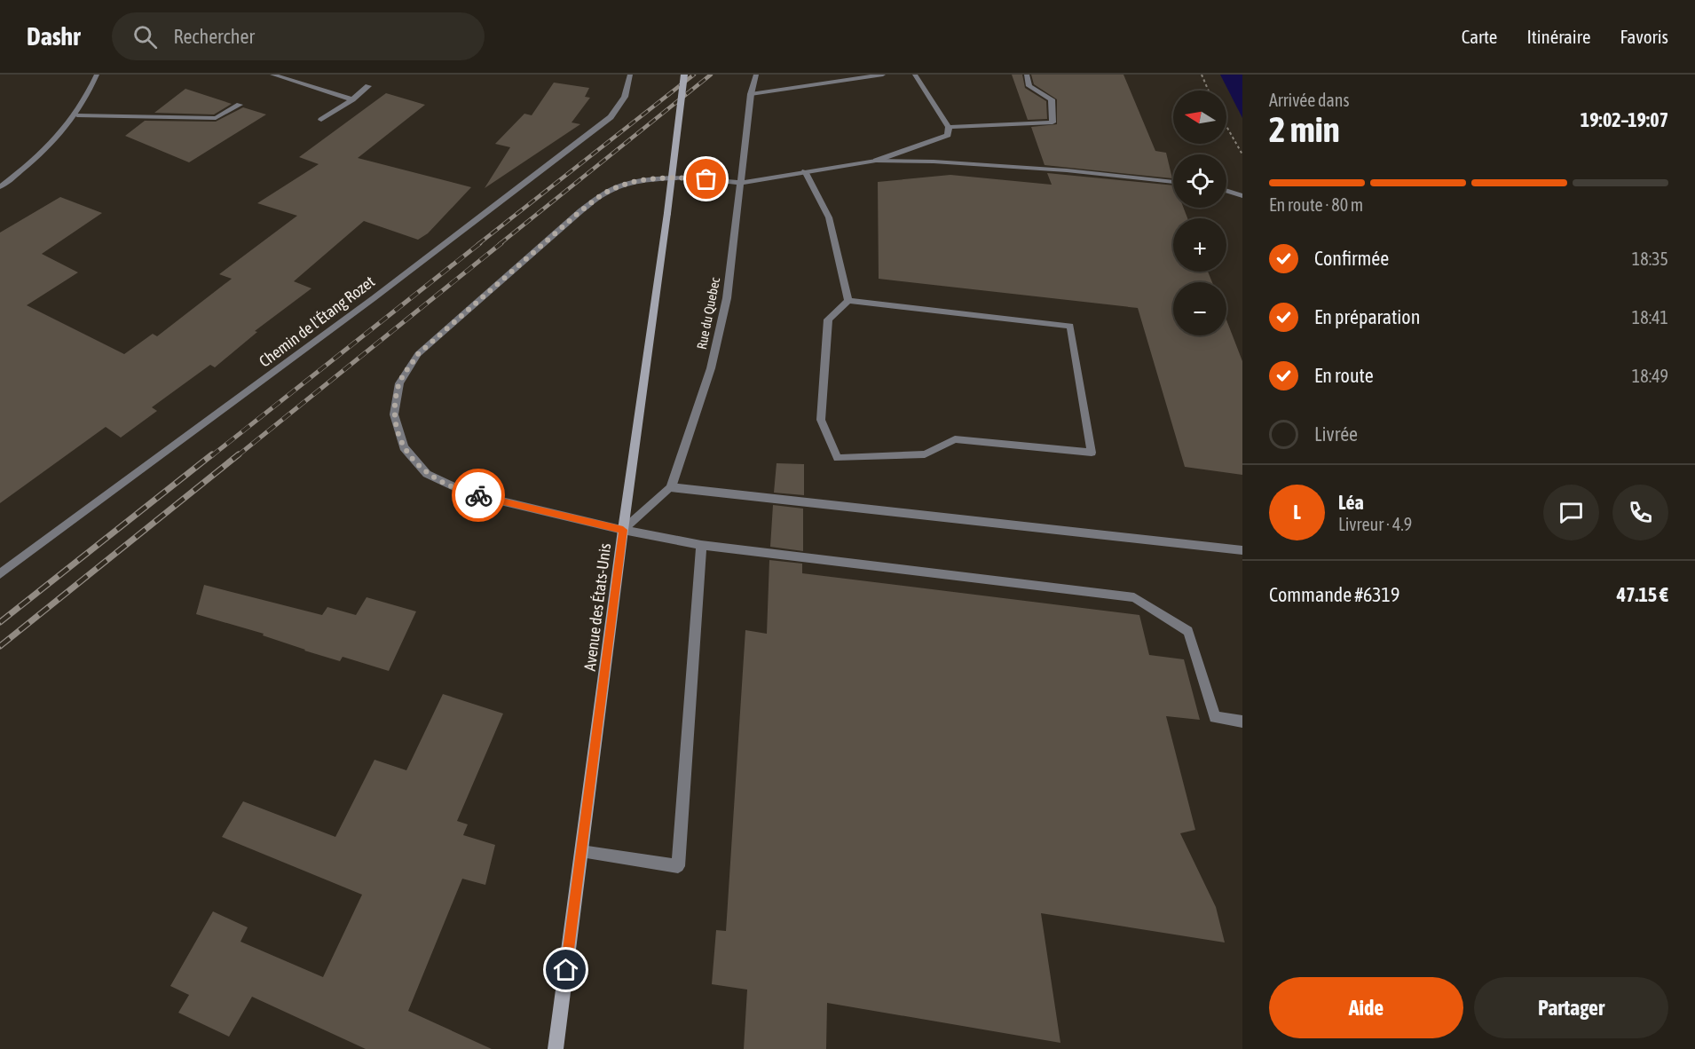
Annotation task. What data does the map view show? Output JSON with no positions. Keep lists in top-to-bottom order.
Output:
{
  "streets": {
    "main road": ["Avenue des États-Unis"],
    "street": ["Rue du Quebec", "Chemin de l'Étang Rozet"]
  },
  "crossings": [
    ["Rue du Quebec", "Avenue des États-Unis"]
  ],
  "north": "left",
  "page": {
    "header": "Dashr",
    "search": "Rechercher",
    "nav": ["Carte", "Itinéraire", "Favoris"],
    "heading": ["2 min", "Arrivée dans", "19:02–19:07"],
    "panel": [
      "Léa",
      "Livreur · 4.9",
      "Commande #6319",
      "47.15 €"
    ],
    "map_buttons": ["+", "−"],
    "bar": "En route · 80 m",
    "list": [
      ["Confirmée", "18:35"],
      ["En préparation", "18:41"],
      ["En route", "18:49"],
      "Livrée"
    ],
    "round": "L",
    "buttons": ["Aide", "Partager"]
  }
}
